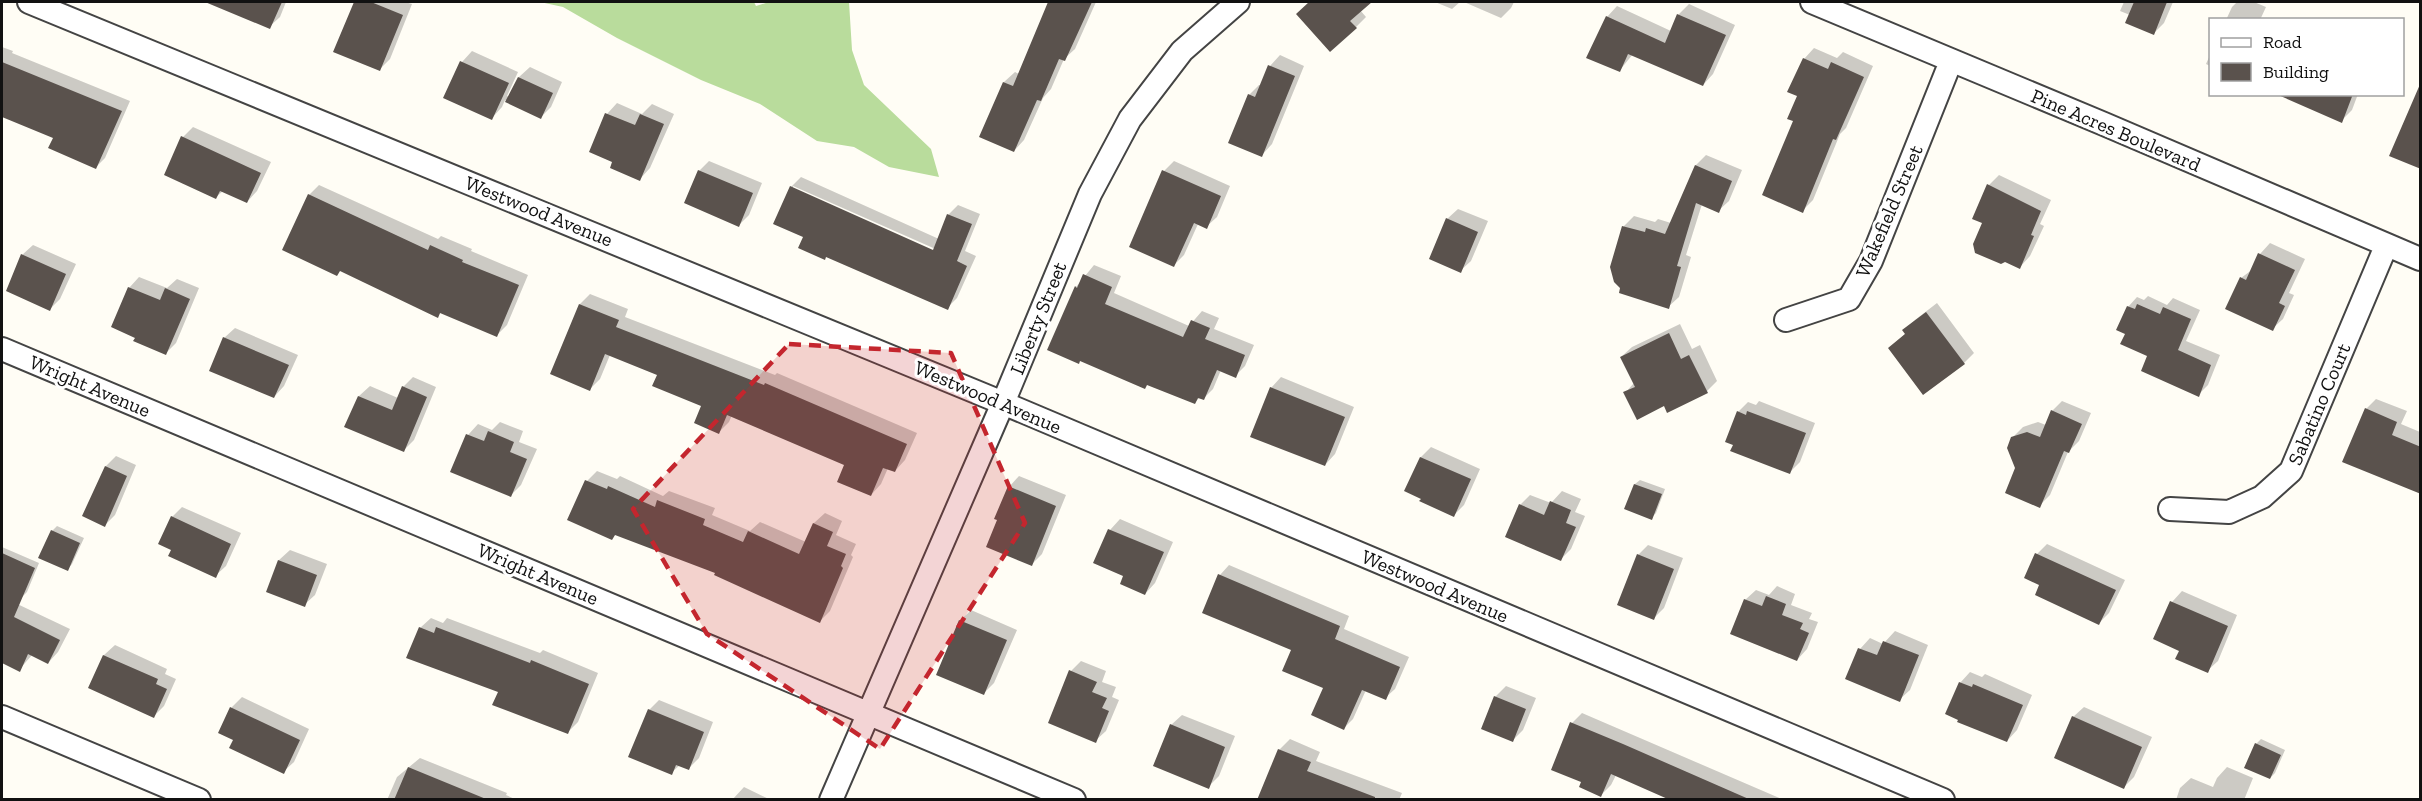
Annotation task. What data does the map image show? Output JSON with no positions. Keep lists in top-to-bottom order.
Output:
{
  "streets": {
    "street": [
      "Pine Acres Boulevard",
      "Westwood Avenue",
      "Wakefield Street",
      "Liberty Street",
      "Wright Avenue",
      "Sabatino Court"
    ]
  },
  "crossings": [
    ["Pine Acres Boulevard", "Wakefield Street"],
    ["Pine Acres Boulevard", "Sabatino Court"],
    ["Westwood Avenue", "Liberty Street"],
    ["Liberty Street", "Wright Avenue"]
  ],
  "legend": ["Road", "Building"]
}
